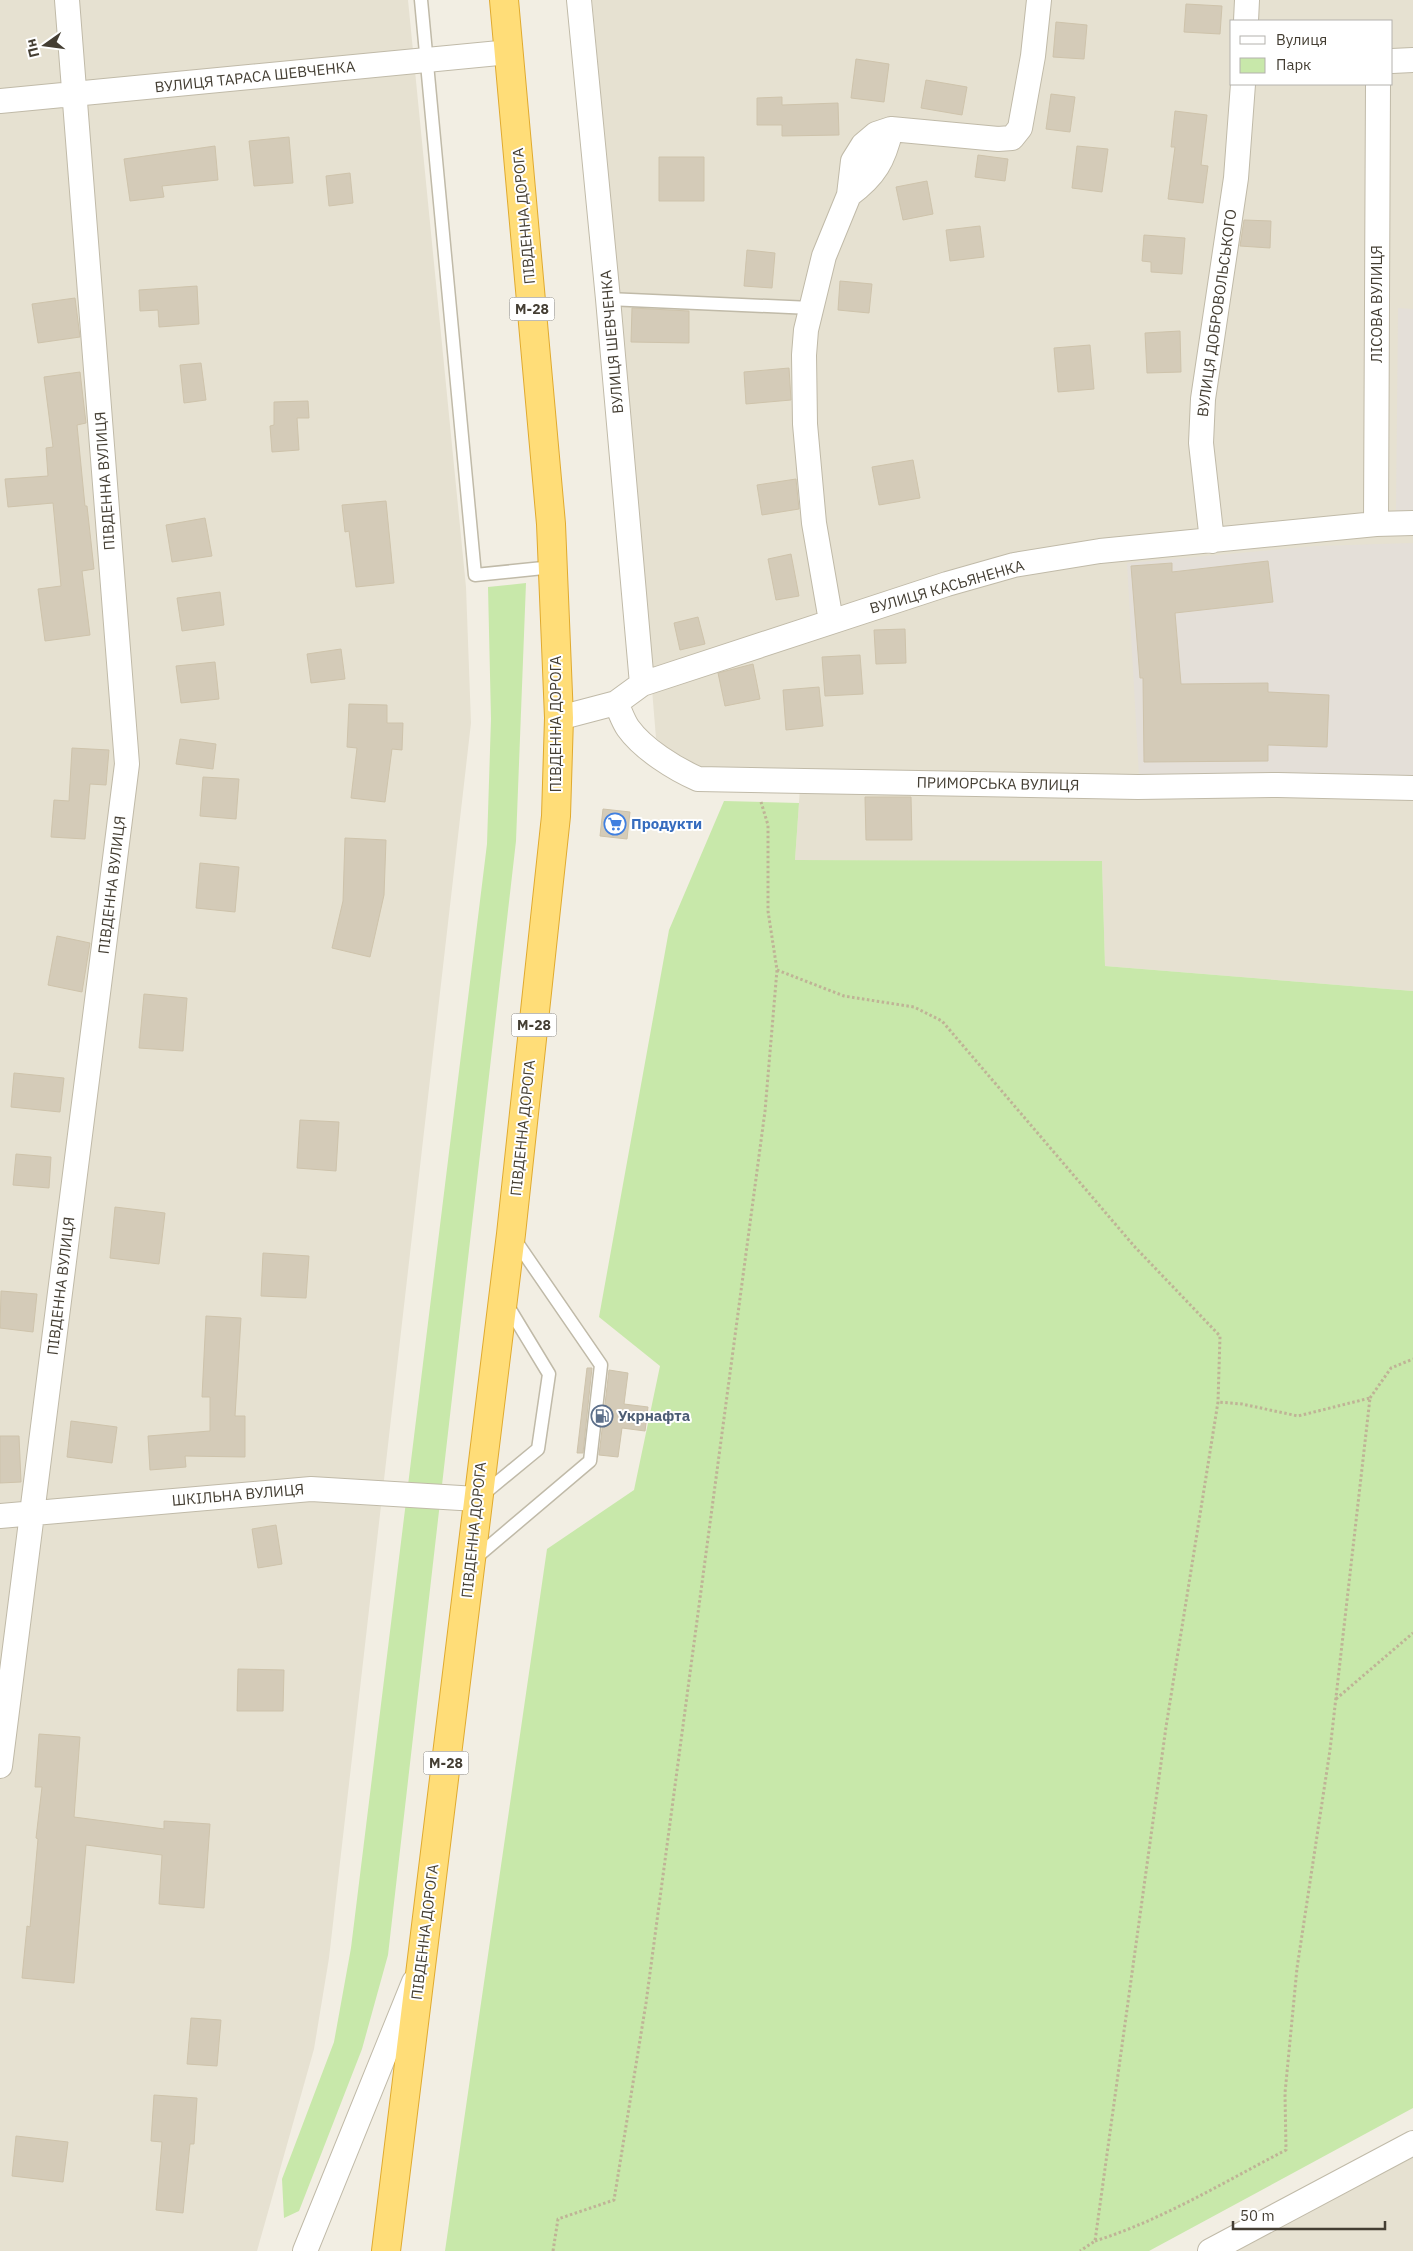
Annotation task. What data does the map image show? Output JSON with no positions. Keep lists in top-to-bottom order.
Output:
{
  "streets": {
    "highway": ["ПІВДЕННА ДОРОГА", "М-28"],
    "street": [
      "ВУЛИЦЯ ТАРАСА ШЕВЧЕНКА",
      "ЛІСОВА ВУЛИЦЯ",
      "ВУЛИЦЯ ДОБРОВОЛЬСЬКОГО",
      "ВУЛИЦЯ ШЕВЧЕНКА",
      "ПІВДЕННА ВУЛИЦЯ",
      "ВУЛИЦЯ КАСЬЯНЕНКА",
      "ПРИМОРСЬКА ВУЛИЦЯ",
      "ШКІЛЬНА ВУЛИЦЯ"
    ]
  },
  "crossings": [
    ["ВУЛИЦЯ ТАРАСА ШЕВЧЕНКА", "ПІВДЕННА ДОРОГА"],
    ["ВУЛИЦЯ ТАРАСА ШЕВЧЕНКА", "ПІВДЕННА ВУЛИЦЯ"],
    ["ПІВДЕННА ДОРОГА", "ВУЛИЦЯ КАСЬЯНЕНКА"],
    ["ПІВДЕННА ДОРОГА", "ШКІЛЬНА ВУЛИЦЯ"],
    ["ЛІСОВА ВУЛИЦЯ", "ВУЛИЦЯ КАСЬЯНЕНКА"],
    ["ВУЛИЦЯ ДОБРОВОЛЬСЬКОГО", "ВУЛИЦЯ КАСЬЯНЕНКА"],
    ["ВУЛИЦЯ ШЕВЧЕНКА", "ВУЛИЦЯ КАСЬЯНЕНКА"],
    ["ПІВДЕННА ВУЛИЦЯ", "ШКІЛЬНА ВУЛИЦЯ"],
    ["ВУЛИЦЯ КАСЬЯНЕНКА", "ПРИМОРСЬКА ВУЛИЦЯ"]
  ],
  "places": {
    "supermarket": ["Продукти"],
    "fuel station": ["Укрнафта"]
  },
  "legend": ["Вулиця", "Парк"],
  "scale_bar": "50 m",
  "north": "left"
}
